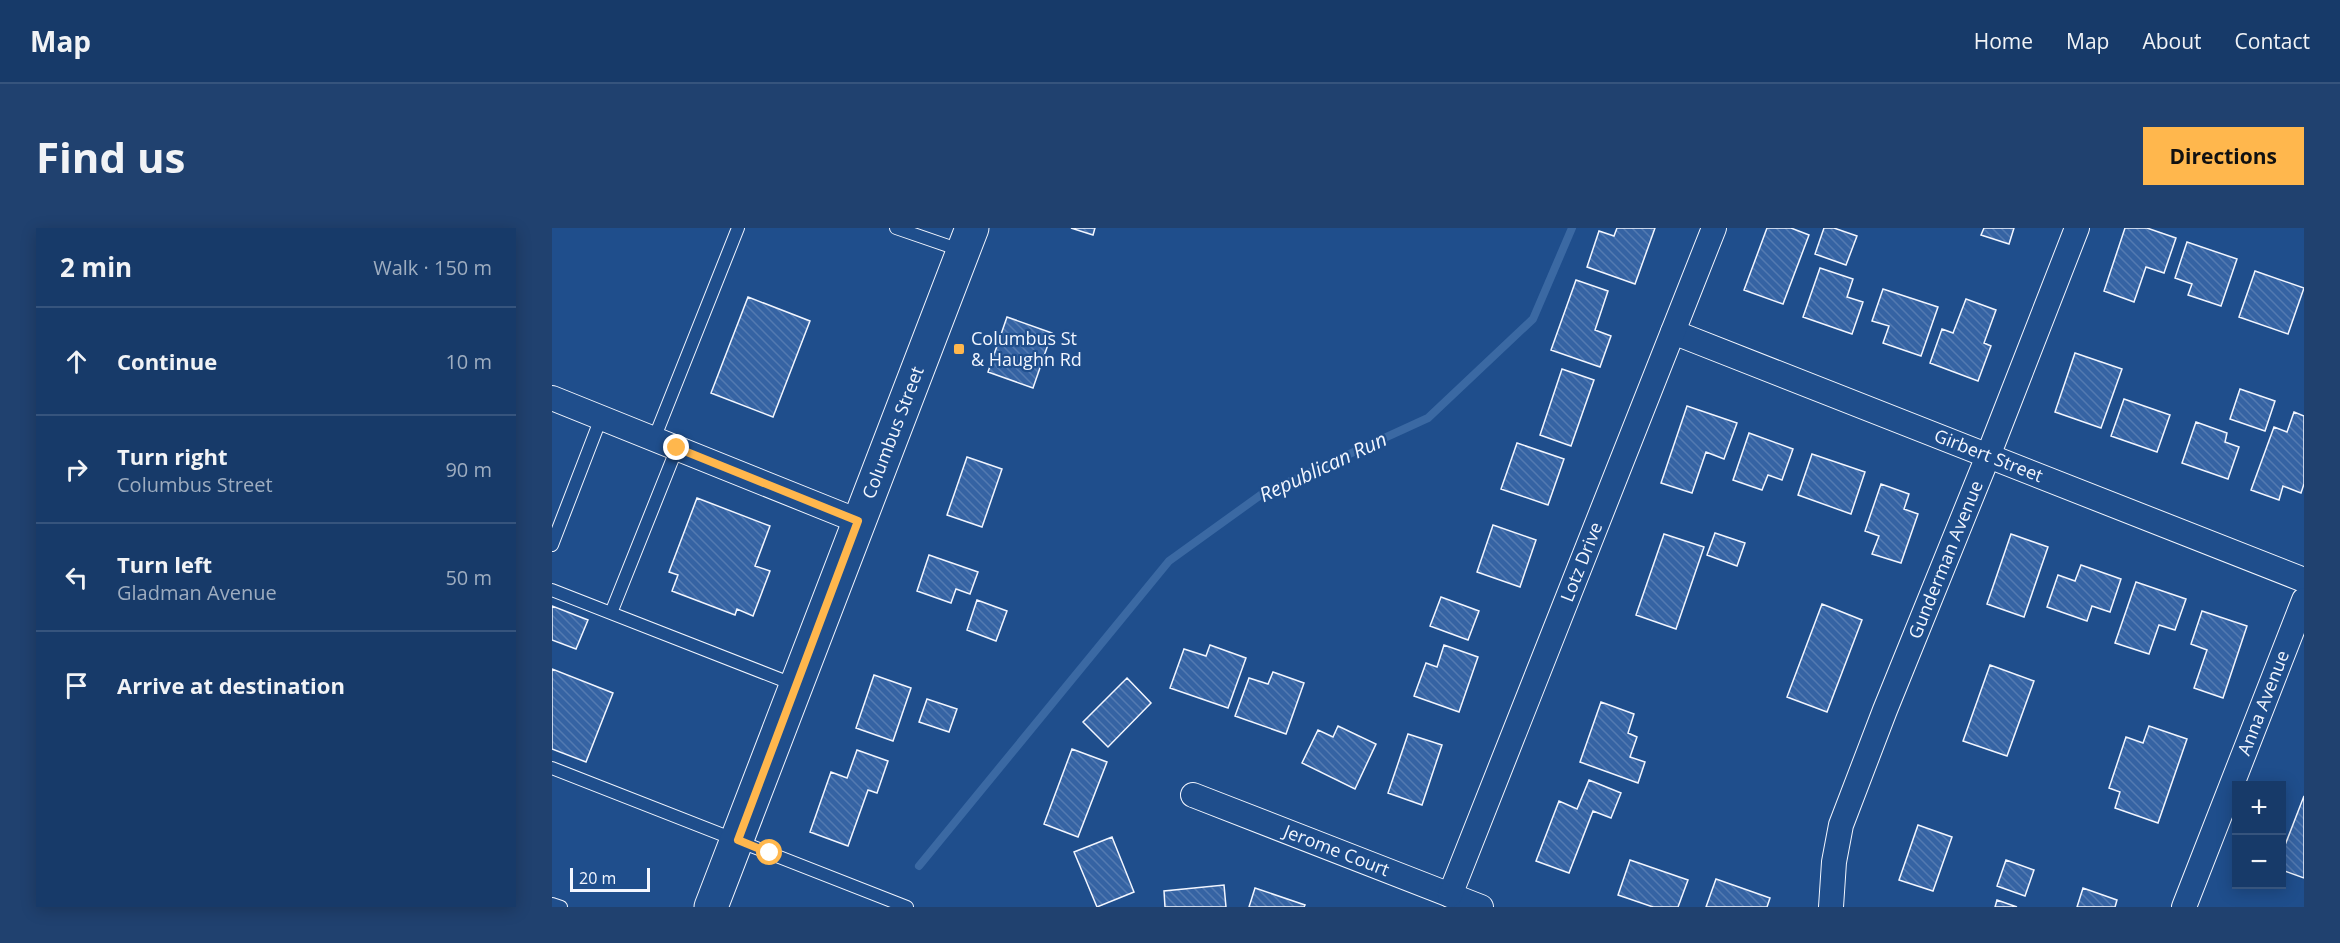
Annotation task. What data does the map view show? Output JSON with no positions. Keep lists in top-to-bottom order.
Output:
{
  "streets": {
    "main road": ["Columbus Street"],
    "street": [
      "Girbert Street",
      "Gunderman Avenue",
      "Lotz Drive",
      "Anna Avenue",
      "Jerome Court"
    ]
  },
  "crossings": [
    ["Girbert Street", "Gunderman Avenue"],
    ["Girbert Street", "Lotz Drive"],
    ["Lotz Drive", "Jerome Court"]
  ],
  "water": ["Republican Run"],
  "places": {
    "transit": ["Columbus St & Haughn Rd"]
  },
  "scale_bar": "20 m",
  "page": {
    "header": "Map",
    "nav": [
      "Home",
      "Map",
      "About",
      "Contact"
    ],
    "buttons": "Directions",
    "title": "Find us",
    "heading": ["2 min", "Walk · 150 m"],
    "list": [
      ["Continue", "10 m"],
      ["Turn right", "Columbus Street", "90 m"],
      ["Turn left", "Gladman Avenue", "50 m"],
      "Arrive at destination"
    ],
    "map_buttons": ["+", "−"],
    "scale": "20 m"
  }
}
